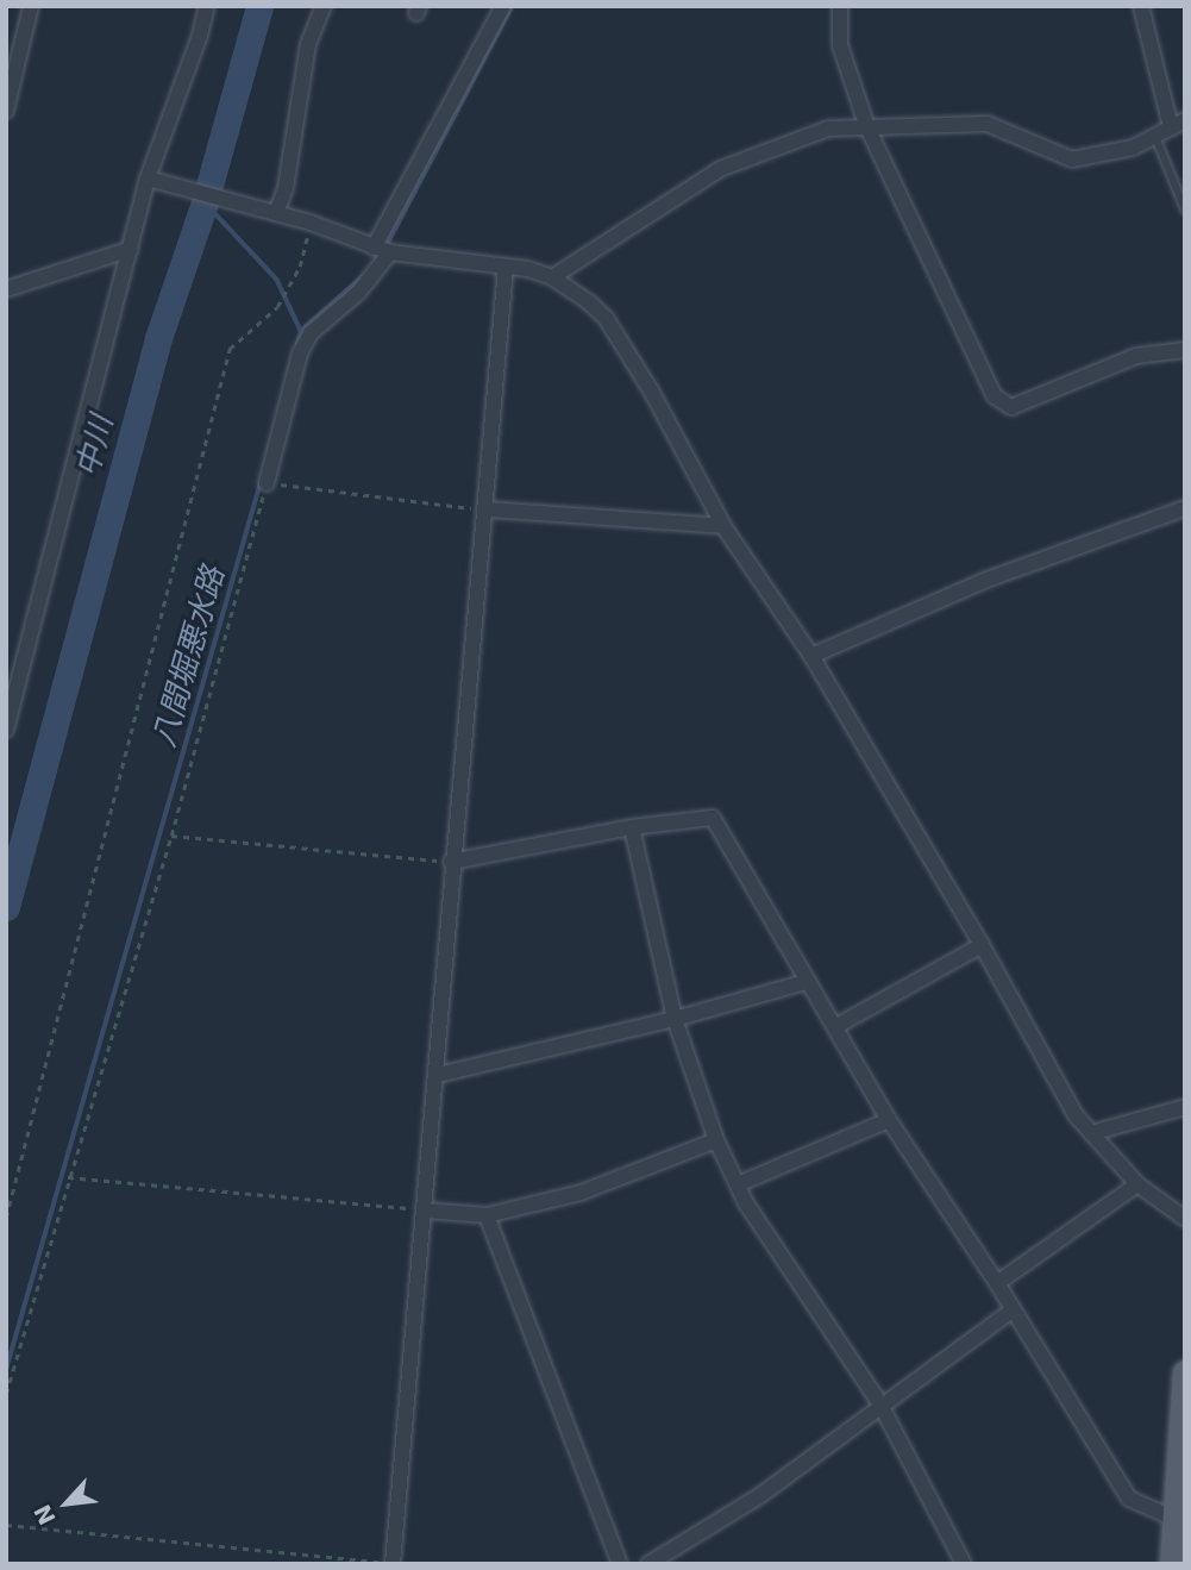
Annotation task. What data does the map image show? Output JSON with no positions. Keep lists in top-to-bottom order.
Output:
{
  "water": ["中川", "八間堀悪水路"],
  "north": "bottom left"
}
